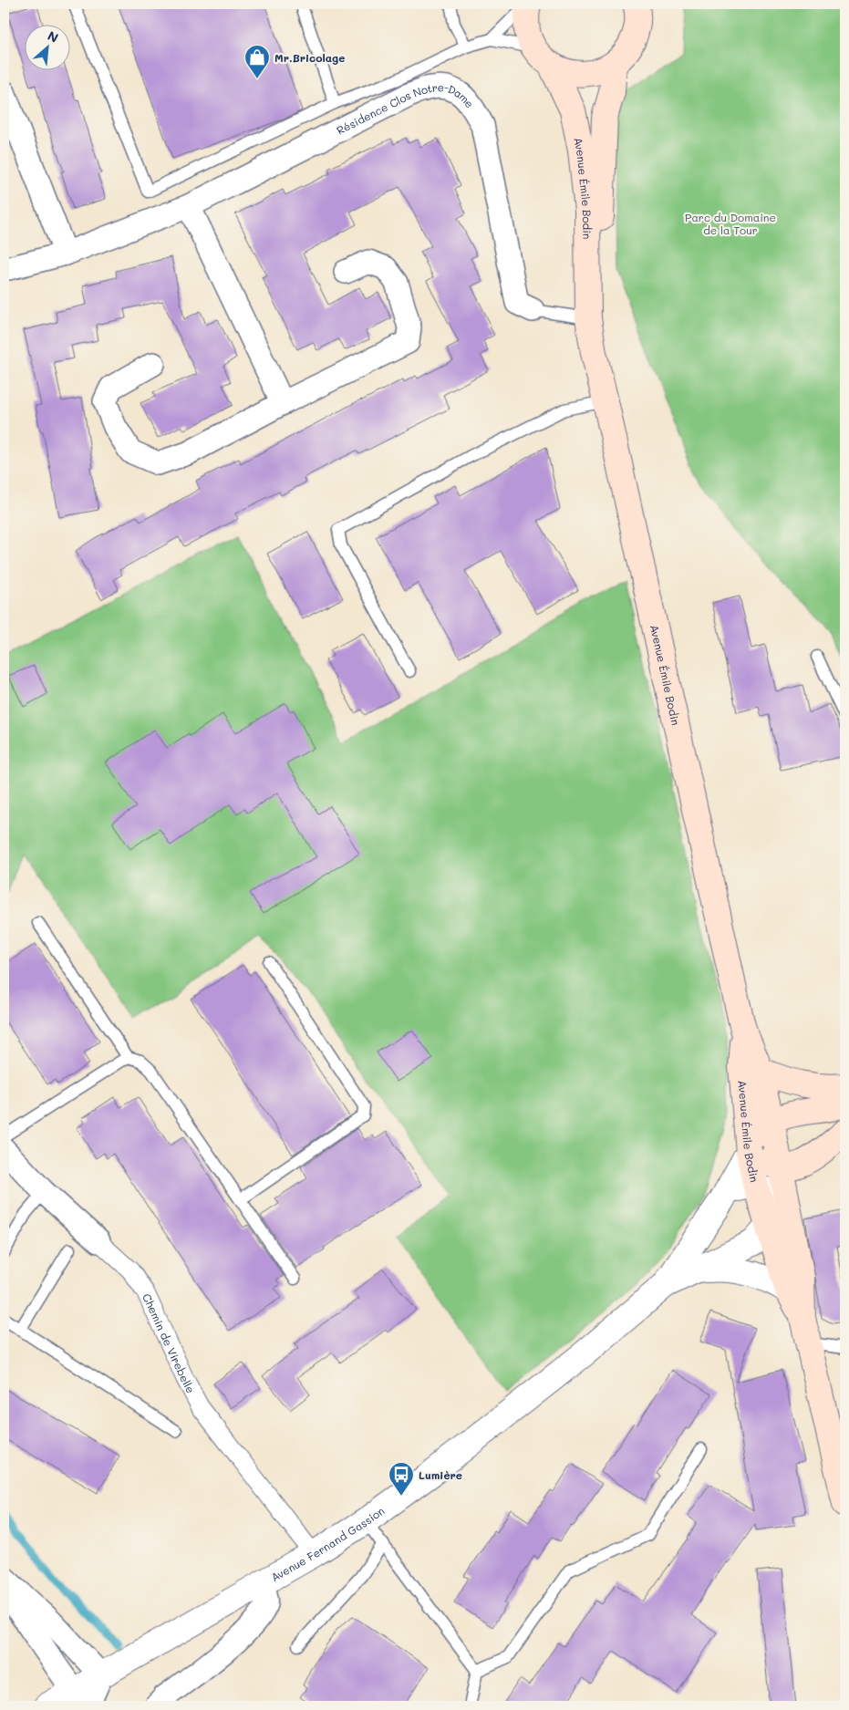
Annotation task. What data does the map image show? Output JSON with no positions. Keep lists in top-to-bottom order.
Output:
{
  "streets": {
    "main road": ["Avenue Émile Bodin"],
    "street": ["Résidence Clos Notre-Dame", "Chemin de Virebelle", "Avenue Fernand Gassion"]
  },
  "crossings": [
    ["Avenue Émile Bodin", "Avenue Fernand Gassion"],
    ["Chemin de Virebelle", "Avenue Fernand Gassion"]
  ],
  "parks": ["Parc du Domaine de la Tour"],
  "places": {
    "shop": ["Mr.Bricolage"],
    "bus stop": ["Lumière"]
  },
  "north": "top right"
}
